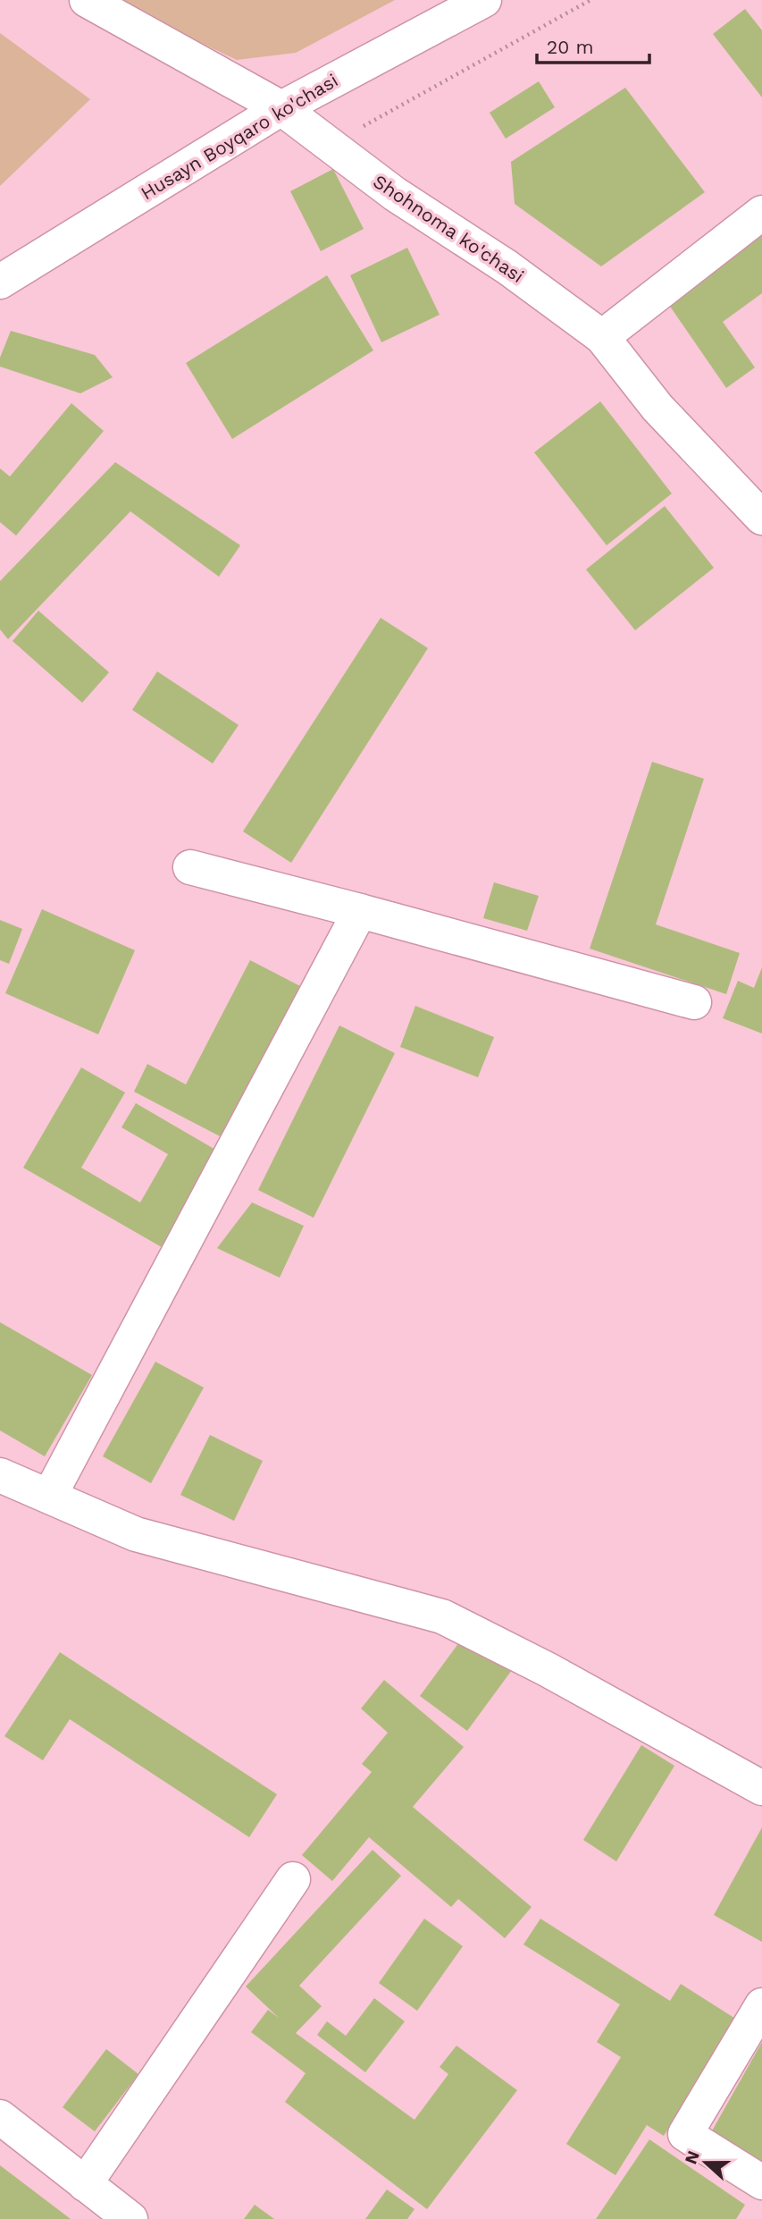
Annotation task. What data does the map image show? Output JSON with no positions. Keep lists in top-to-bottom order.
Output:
{
  "streets": {
    "street": ["Husayn Boyqaro ko'chasi", "Shohnoma ko'chasi"]
  },
  "crossings": [
    ["Husayn Boyqaro ko'chasi", "Shohnoma ko'chasi"]
  ],
  "scale_bar": "20 m",
  "north": "left"
}
